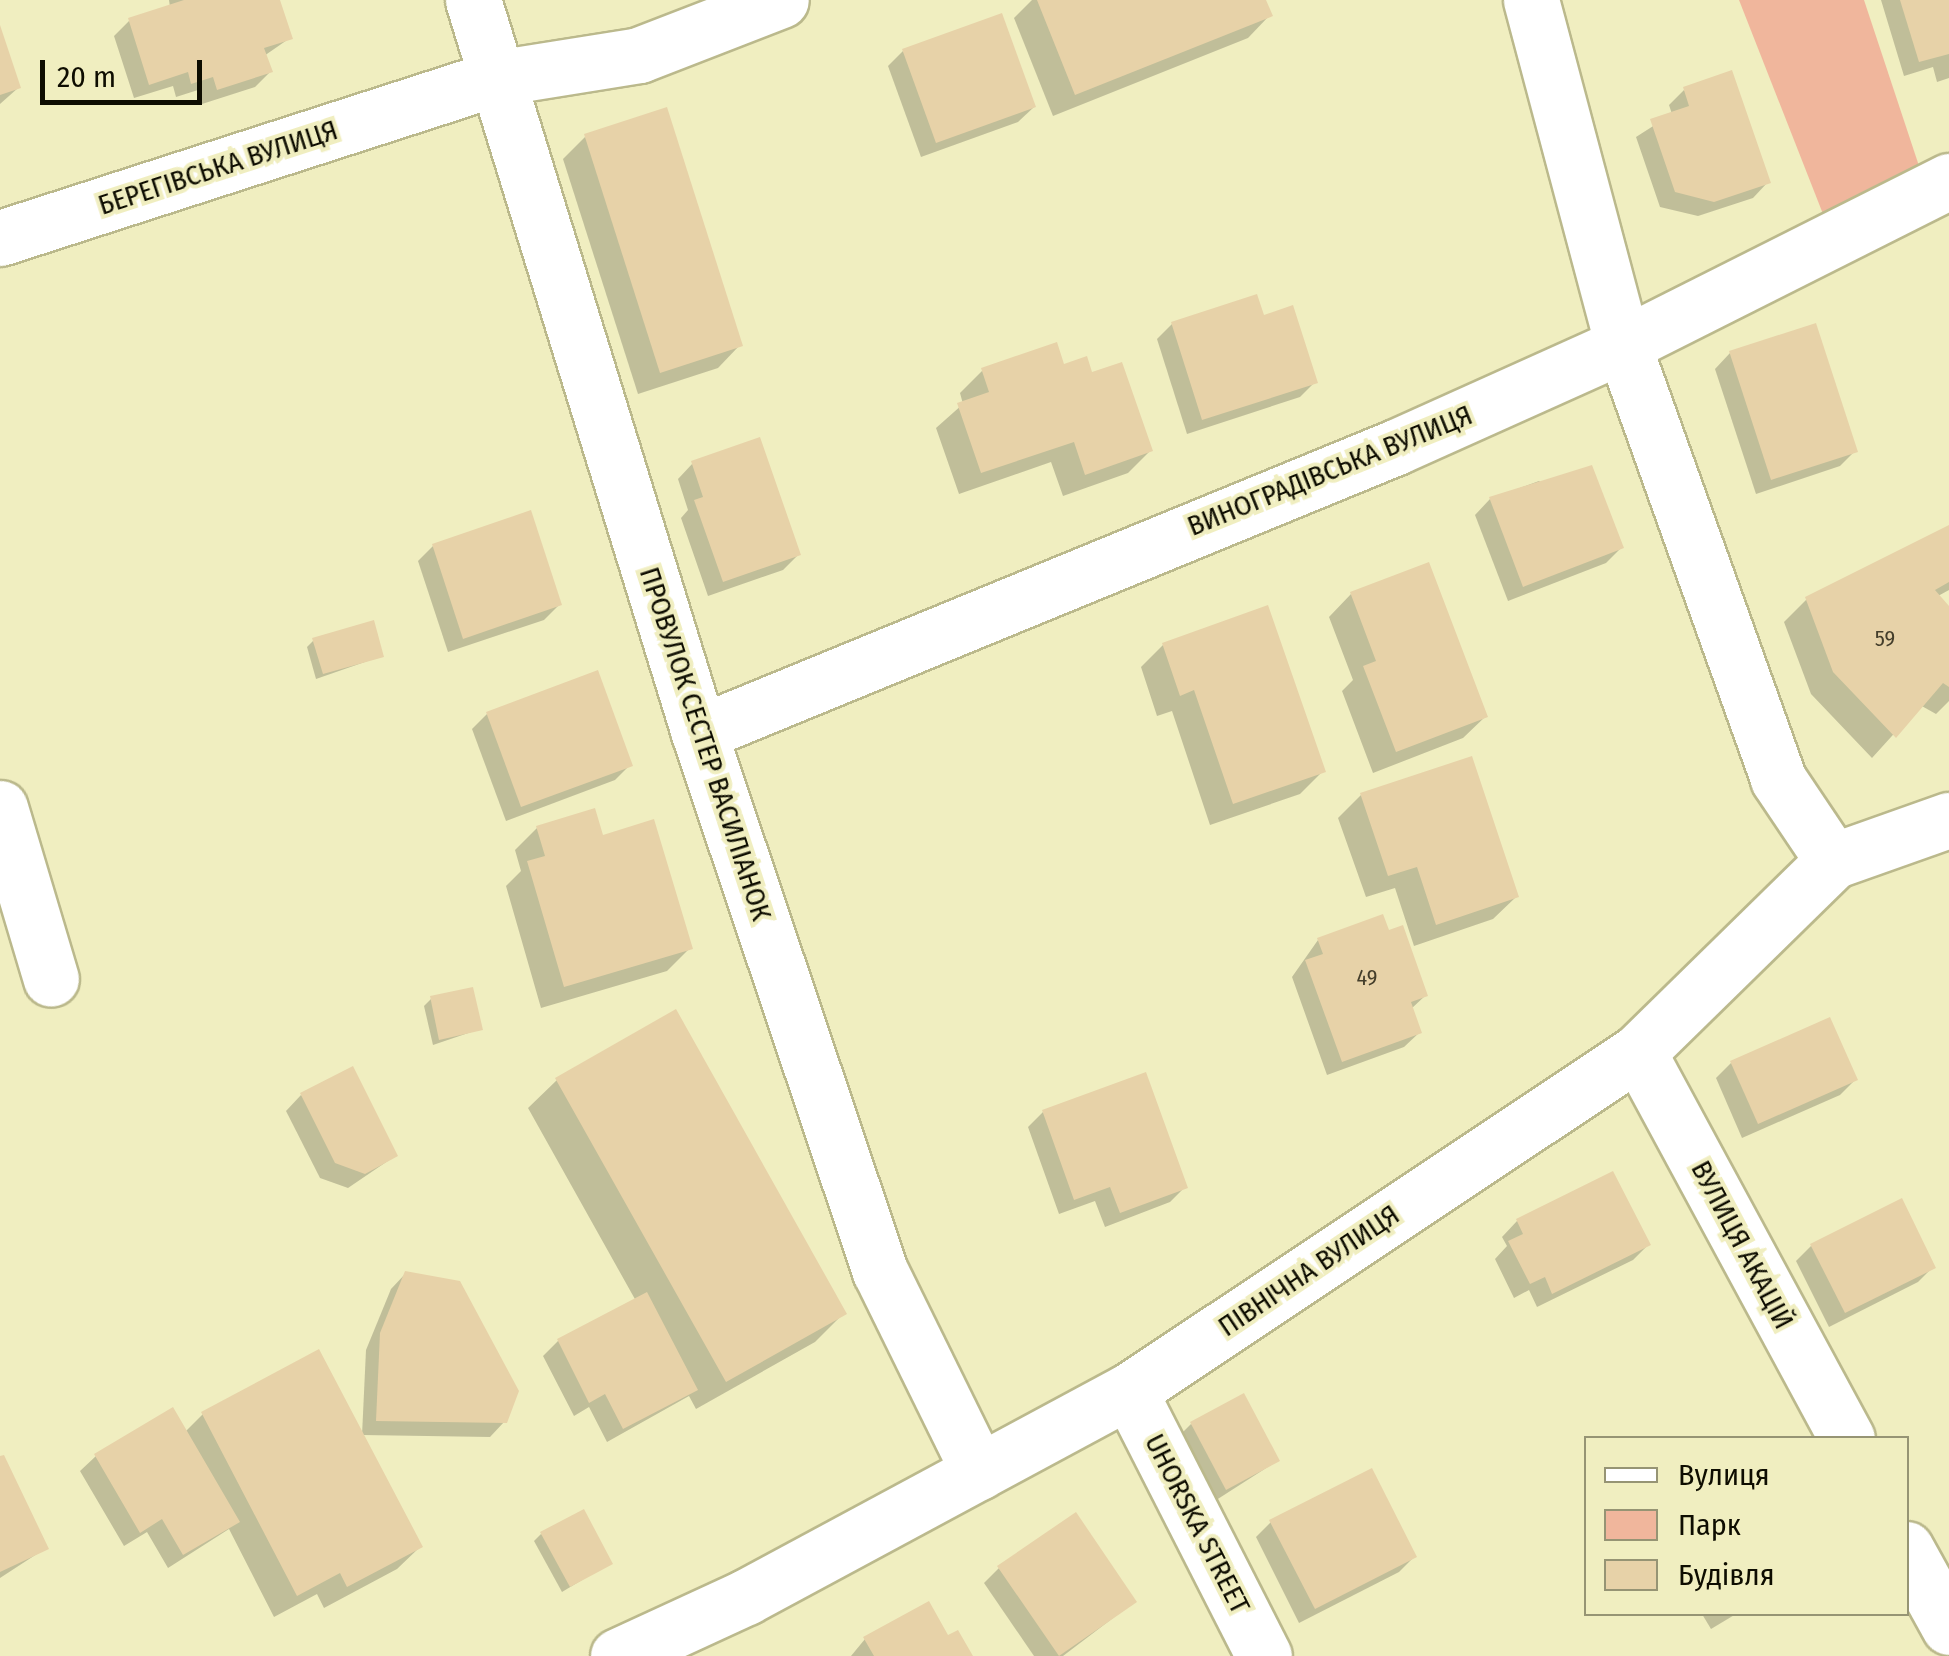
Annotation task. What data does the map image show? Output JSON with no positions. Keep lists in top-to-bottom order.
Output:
{
  "streets": {
    "street": [
      "БЕРЕГІВСЬКА ВУЛИЦЯ",
      "ВИНОГРАДІВСЬКА ВУЛИЦЯ",
      "ПРОВУЛОК СЕСТЕР ВАСИЛІАНОК",
      "ВУЛИЦЯ АКАЦІЙ",
      "ПІВНІЧНА ВУЛИЦЯ",
      "UHORSKA STREET"
    ]
  },
  "crossings": [
    ["БЕРЕГІВСЬКА ВУЛИЦЯ", "ПРОВУЛОК СЕСТЕР ВАСИЛІАНОК"],
    ["ВИНОГРАДІВСЬКА ВУЛИЦЯ", "ПРОВУЛОК СЕСТЕР ВАСИЛІАНОК"],
    ["ПРОВУЛОК СЕСТЕР ВАСИЛІАНОК", "ПІВНІЧНА ВУЛИЦЯ"],
    ["ВУЛИЦЯ АКАЦІЙ", "ПІВНІЧНА ВУЛИЦЯ"],
    ["ПІВНІЧНА ВУЛИЦЯ", "UHORSKA STREET"]
  ],
  "house_numbers": ["59", "49"],
  "legend": ["Вулиця", "Парк", "Будівля"],
  "scale_bar": "20 m"
}
